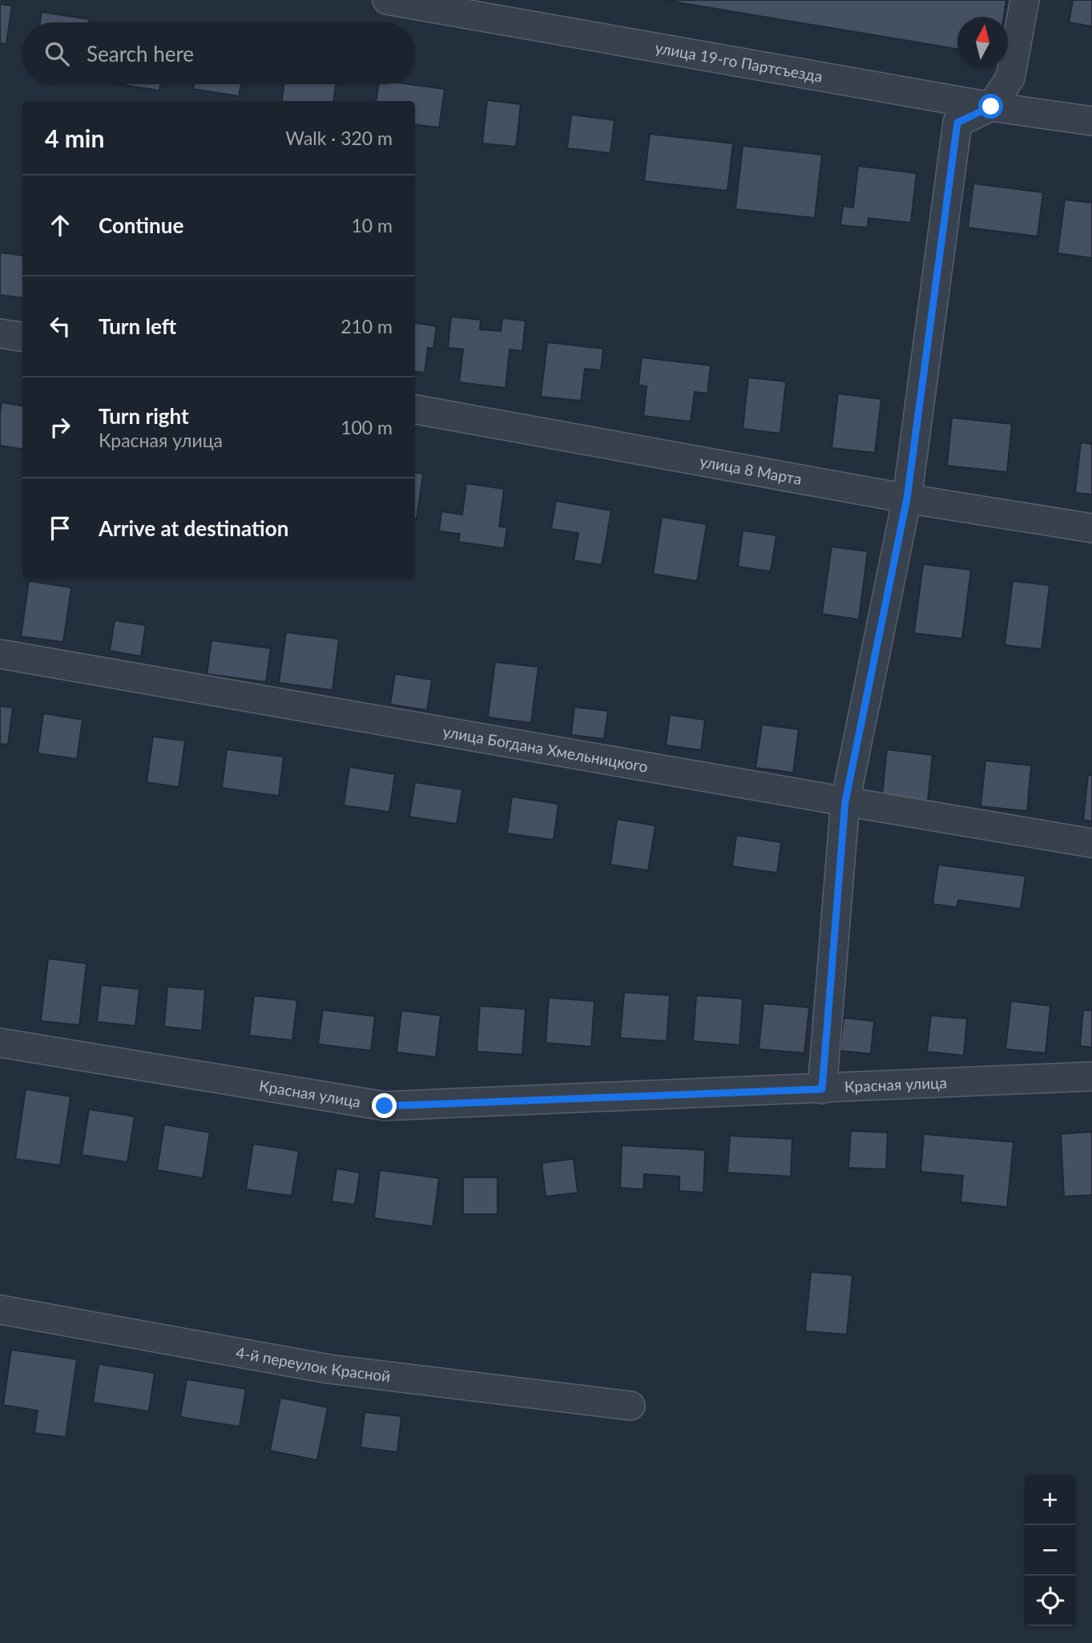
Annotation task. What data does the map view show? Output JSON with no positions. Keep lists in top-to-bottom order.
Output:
{
  "streets": {
    "street": [
      "улица 19-го Партсъезда",
      "улица 8 Марта",
      "улица Богдана Хмельницкого",
      "Красная улица",
      "4-й переулок Красной"
    ]
  },
  "north": "top",
  "page": {
    "search": "Search here",
    "heading": ["4 min", "Walk · 320 m"],
    "list": [
      ["Continue", "10 m"],
      ["Turn left", "210 m"],
      ["Turn right", "Красная улица", "100 m"],
      "Arrive at destination"
    ],
    "map_buttons": ["+", "−"]
  }
}
